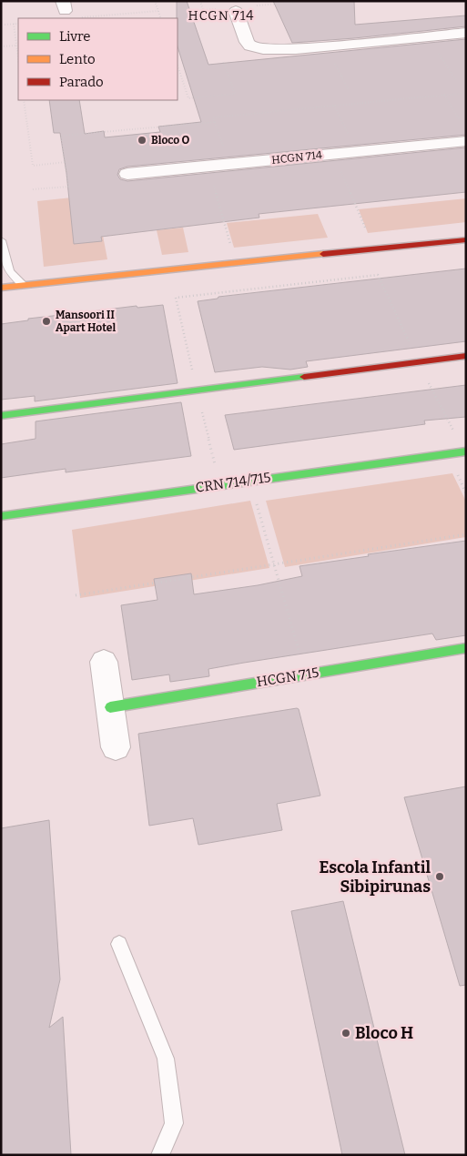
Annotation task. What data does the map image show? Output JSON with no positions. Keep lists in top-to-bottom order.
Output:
{
  "streets": {
    "street": ["HCGN 714", "CRN 714/715", "HCGN 715"]
  },
  "districts": ["HCGN 714"],
  "places": [
    "Bloco O",
    "Mansoori II Apart Hotel",
    "Escola Infantil Sibipirunas",
    "Bloco H"
  ],
  "legend": ["Livre", "Lento", "Parado"]
}
